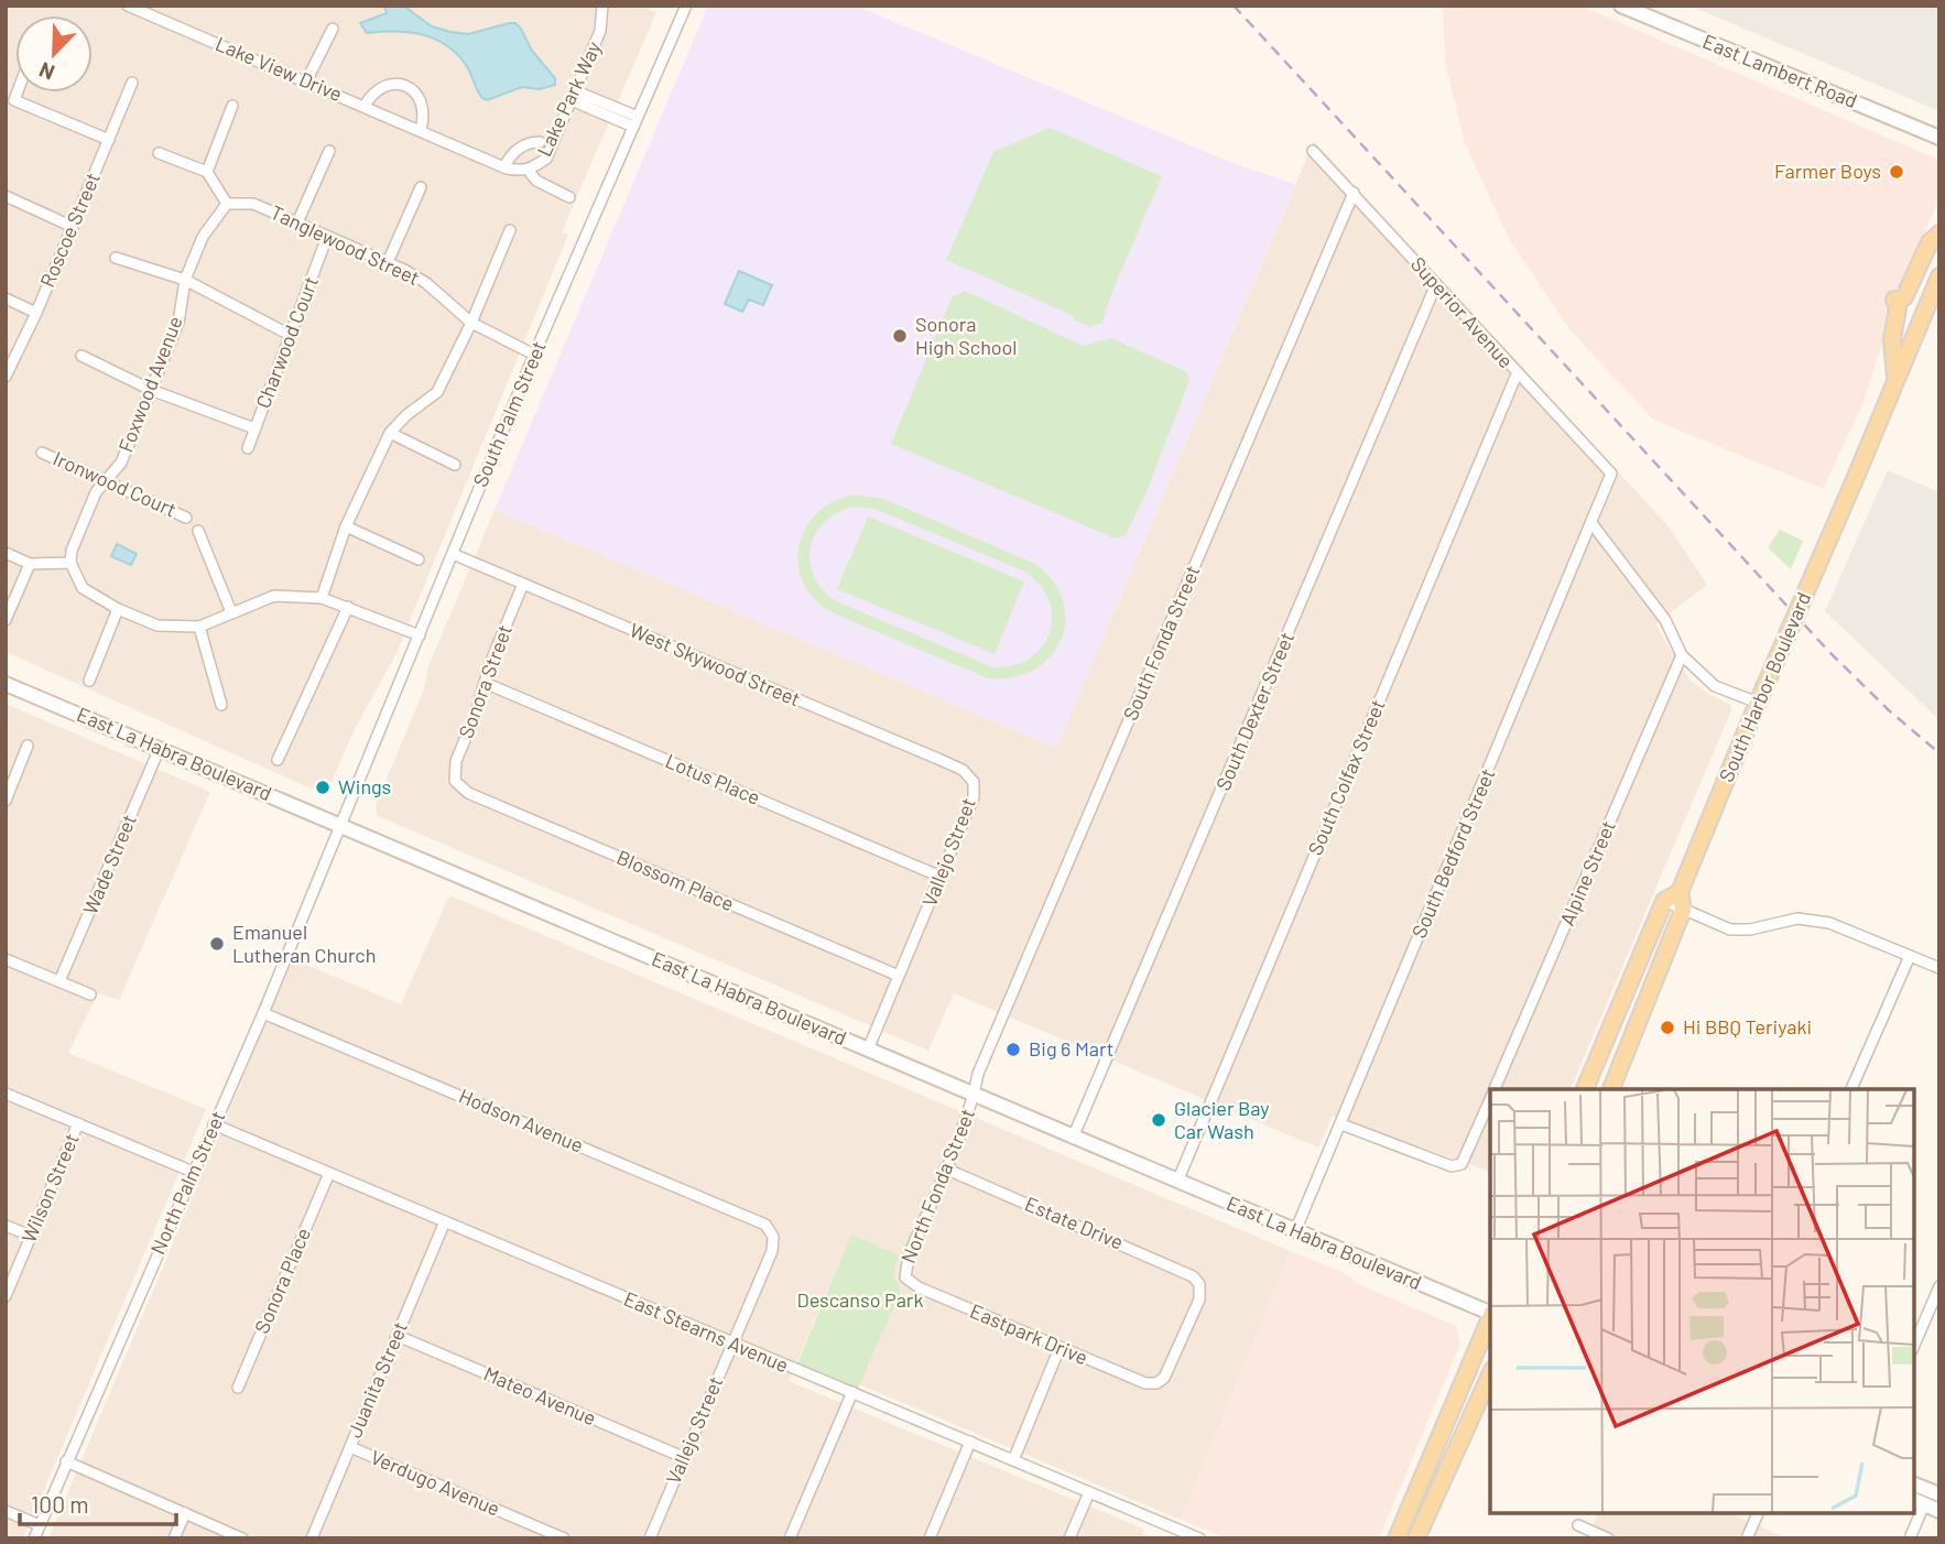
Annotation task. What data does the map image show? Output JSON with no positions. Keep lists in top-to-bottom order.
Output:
{
  "streets": {
    "main road": ["East Lambert Road", "South Harbor Boulevard", "East La Habra Boulevard"],
    "street": [
      "Lake View Drive",
      "Lake Park Way",
      "Roscoe Street",
      "Tanglewood Street",
      "Superior Avenue",
      "Charwood Court",
      "Foxwood Avenue",
      "South Palm Street",
      "Ironwood Court",
      "South Fonda Street",
      "West Skywood Street",
      "Sonora Street",
      "South Dexter Street",
      "South Colfax Street",
      "Lotus Place",
      "Vallejo Street",
      "South Bedford Street",
      "Wade Street",
      "Alpine Street",
      "Blossom Place",
      "Hodson Avenue",
      "North Palm Street",
      "North Fonda Street",
      "Wilson Street",
      "Estate Drive",
      "Sonora Place",
      "East Stearns Avenue",
      "Eastpark Drive",
      "Juanita Street",
      "Mateo Avenue",
      "Verdugo Avenue"
    ]
  },
  "crossings": [
    ["Lake View Drive", "Lake Park Way"],
    ["Tanglewood Street", "Charwood Court"],
    ["Tanglewood Street", "Foxwood Avenue"],
    ["Tanglewood Street", "South Palm Street"],
    ["Superior Avenue", "South Fonda Street"],
    ["Superior Avenue", "South Dexter Street"],
    ["Superior Avenue", "South Colfax Street"],
    ["Superior Avenue", "South Bedford Street"],
    ["Foxwood Avenue", "Ironwood Court"],
    ["South Palm Street", "West Skywood Street"],
    ["South Palm Street", "East La Habra Boulevard"],
    ["South Palm Street", "North Palm Street"],
    ["South Fonda Street", "East La Habra Boulevard"],
    ["South Fonda Street", "North Fonda Street"],
    ["West Skywood Street", "Sonora Street"],
    ["West Skywood Street", "Vallejo Street"],
    ["Sonora Street", "Lotus Place"],
    ["Sonora Street", "Blossom Place"],
    ["South Dexter Street", "East La Habra Boulevard"],
    ["East La Habra Boulevard", "South Colfax Street"],
    ["East La Habra Boulevard", "Vallejo Street"],
    ["East La Habra Boulevard", "South Bedford Street"],
    ["East La Habra Boulevard", "Wade Street"],
    ["East La Habra Boulevard", "North Palm Street"],
    ["East La Habra Boulevard", "North Fonda Street"],
    ["Lotus Place", "Vallejo Street"],
    ["Vallejo Street", "Blossom Place"],
    ["Vallejo Street", "Hodson Avenue"],
    ["Vallejo Street", "East Stearns Avenue"],
    ["Vallejo Street", "Mateo Avenue"],
    ["South Bedford Street", "Alpine Street"],
    ["Hodson Avenue", "North Palm Street"],
    ["North Palm Street", "East Stearns Avenue"],
    ["North Fonda Street", "Estate Drive"],
    ["North Fonda Street", "Eastpark Drive"],
    ["Estate Drive", "Eastpark Drive"],
    ["Sonora Place", "East Stearns Avenue"],
    ["East Stearns Avenue", "Juanita Street"],
    ["Juanita Street", "Mateo Avenue"],
    ["Juanita Street", "Verdugo Avenue"]
  ],
  "parks": ["Descanso Park"],
  "places": [
    "Farmer Boys",
    "Sonora High School",
    "Wings",
    "Emanuel Lutheran Church",
    "Hi BBQ Teriyaki",
    "Big 6 Mart",
    "Glacier Bay Car Wash"
  ],
  "scale_bar": "100 m",
  "north": "bottom left"
}
